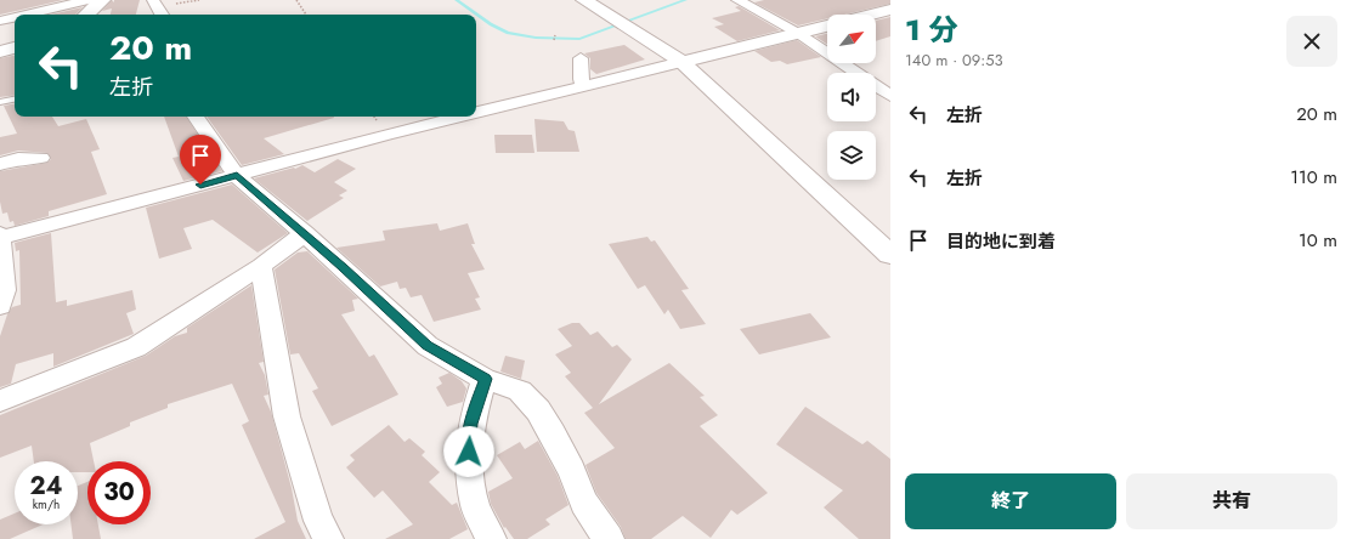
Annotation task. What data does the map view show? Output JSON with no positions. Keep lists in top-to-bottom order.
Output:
{
  "north": "top right",
  "page": {
    "heading": ["1 分", "140 m · 09:53"],
    "turn": ["20 m", "左折"],
    "list": [
      {
        "name": "左折",
        "value": "20 m"
      },
      {
        "name": "左折",
        "value": "110 m"
      },
      {
        "name": "目的地に到着",
        "value": "10 m"
      }
    ],
    "speed": "24 km/h",
    "limit": "30",
    "buttons": ["終了", "共有"]
  }
}
